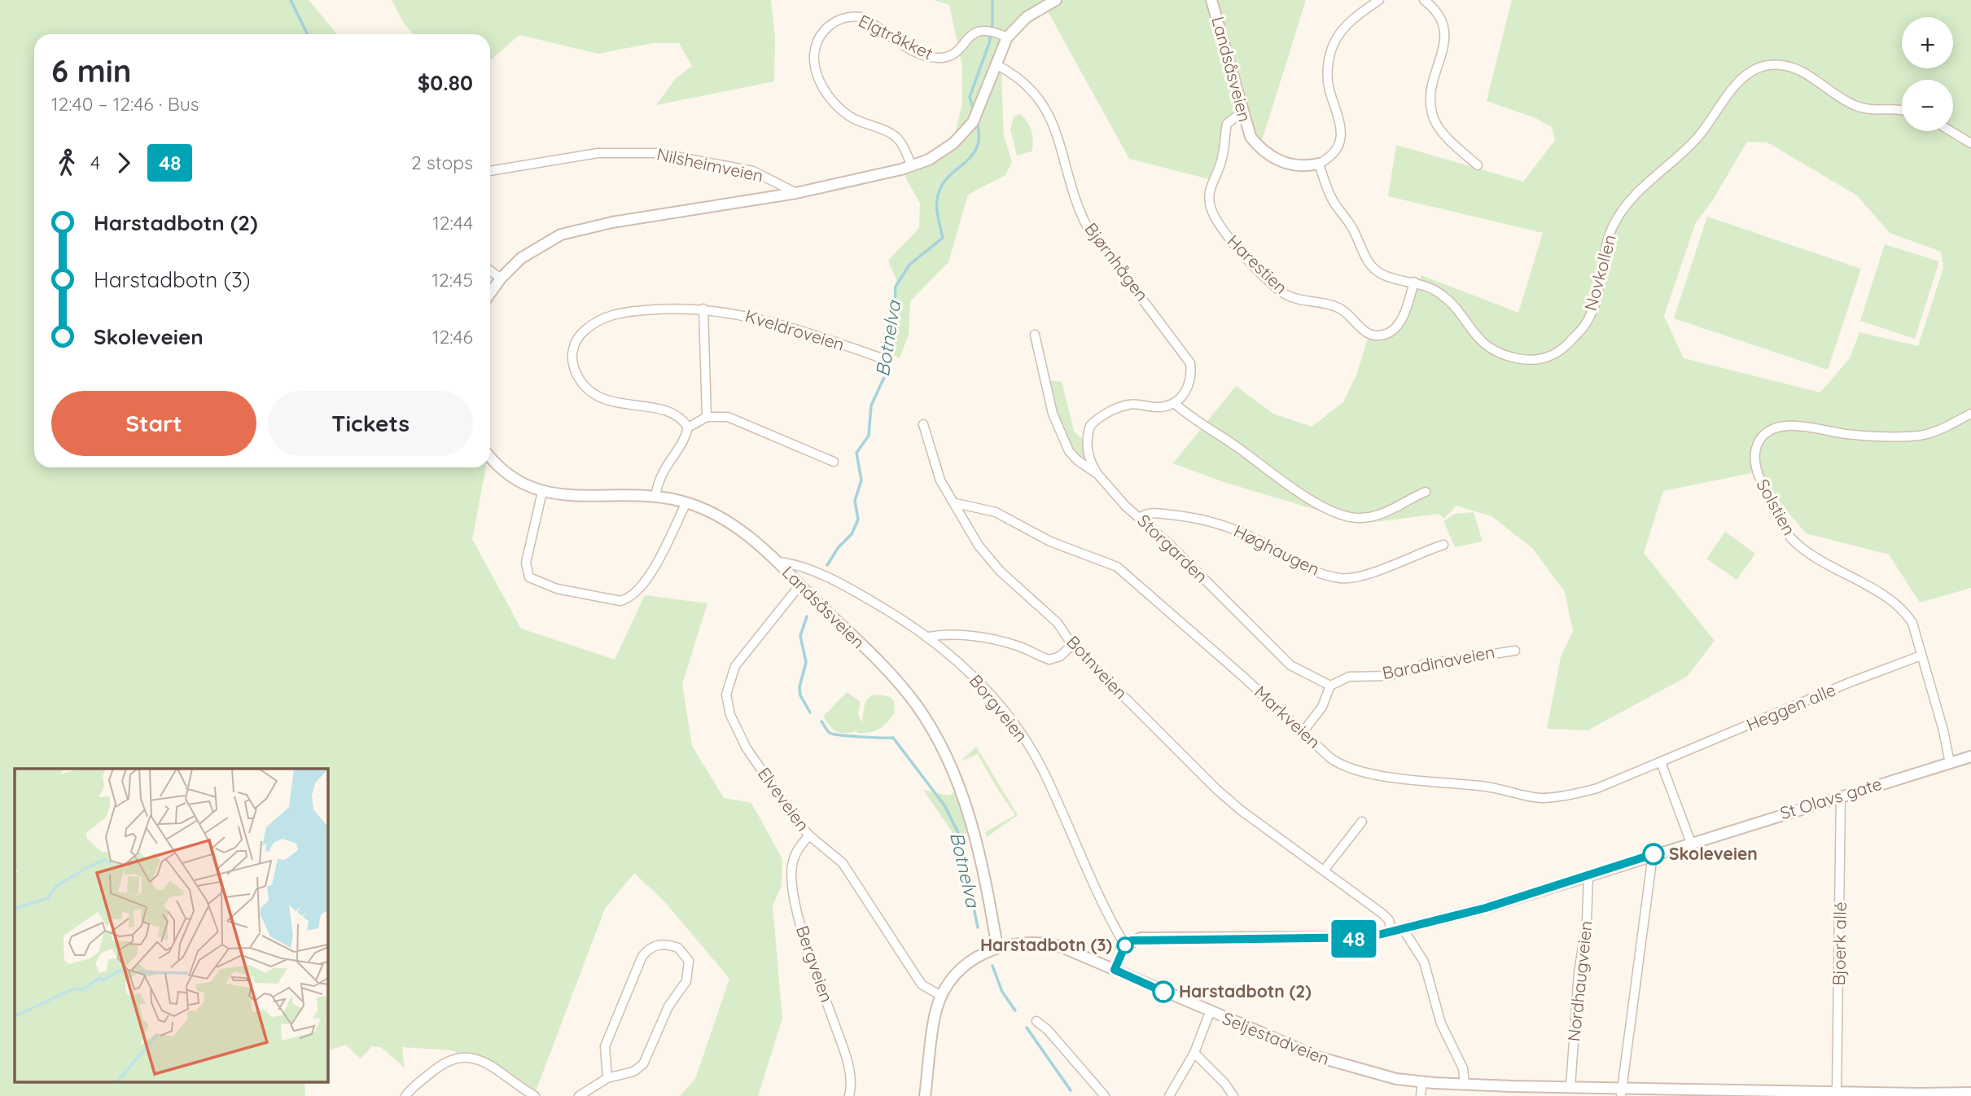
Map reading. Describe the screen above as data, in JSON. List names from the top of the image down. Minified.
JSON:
{"streets":{"street":["Elgtråkket","Landsåsveien","Nilsheimveien","Bjørnhågen","Harestien","Novkollen","Kveldroveien","Solstien","Storgarden","Høghaugen","Baradinaveien","Botnveien","Heggen alle","Borgveien","Markveien","St Olavs gate","Elveveien","Bjoerk allé","Bergveien","Nordhaugveien","Seljestadveien"]},"crossings":[["Landsåsveien","Harestien"],["Landsåsveien","Novkollen"],["Landsåsveien","Borgveien"],["Landsåsveien","Elveveien"],["Landsåsveien","Seljestadveien"],["Harestien","Novkollen"],["Solstien","Heggen alle"],["Solstien","St Olavs gate"],["Storgarden","Høghaugen"],["Storgarden","Baradinaveien"],["Botnveien","Markveien"],["Botnveien","St Olavs gate"],["Heggen alle","Markveien"],["Borgveien","St Olavs gate"],["St Olavs gate","Bjoerk allé"],["St Olavs gate","Nordhaugveien"],["Elveveien","Bergveien"],["Elveveien","Seljestadveien"],["Bjoerk allé","Seljestadveien"],["Nordhaugveien","Seljestadveien"]],"water":["Botnelva"],"places":["Skoleveien","Harstadbotn (3)","Harstadbotn (2)"],"lines":["bus line 48"],"page":{"on_map":"48","map_buttons":["+","−"],"heading":["6 min","12:40 – 12:46 · Bus","$0.80"],"legs":["4","48","2 stops"],"list":[{"name":"Harstadbotn (2)","value":"12:44"},{"name":"Harstadbotn (3)","value":"12:45"},{"name":"Skoleveien","value":"12:46"}],"buttons":["Start","Tickets"]}}
